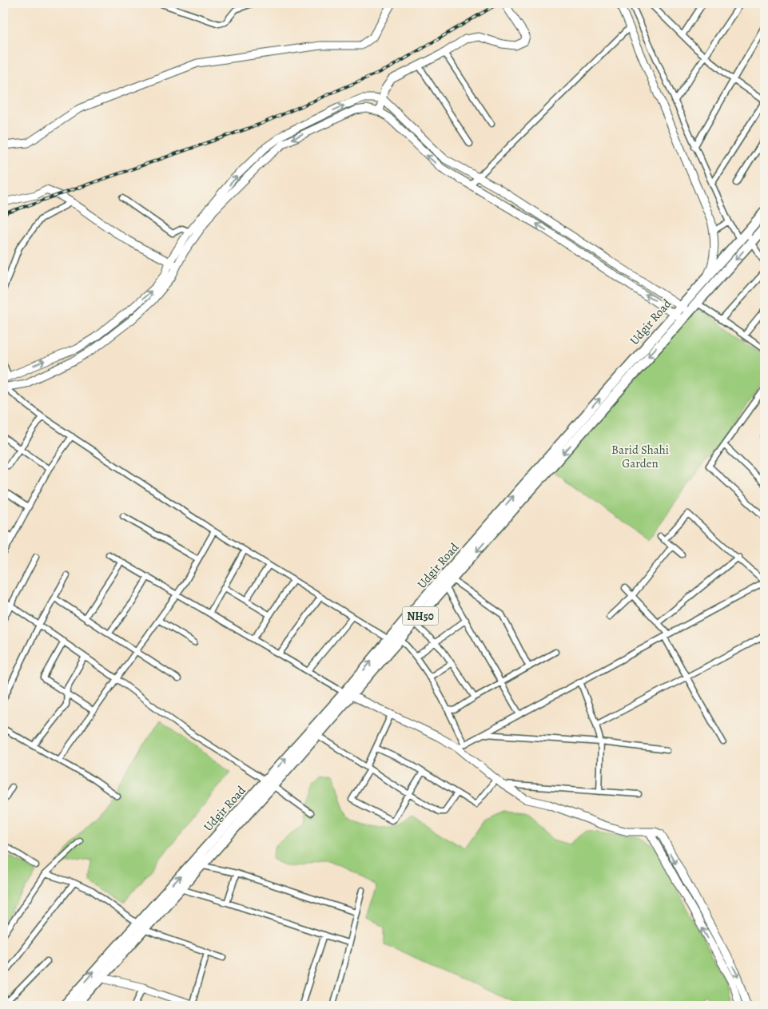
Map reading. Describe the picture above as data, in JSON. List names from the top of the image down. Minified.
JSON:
{"streets":{"highway":["Udgir Road","NH50"]},"parks":["Barid Shahi Garden"]}
